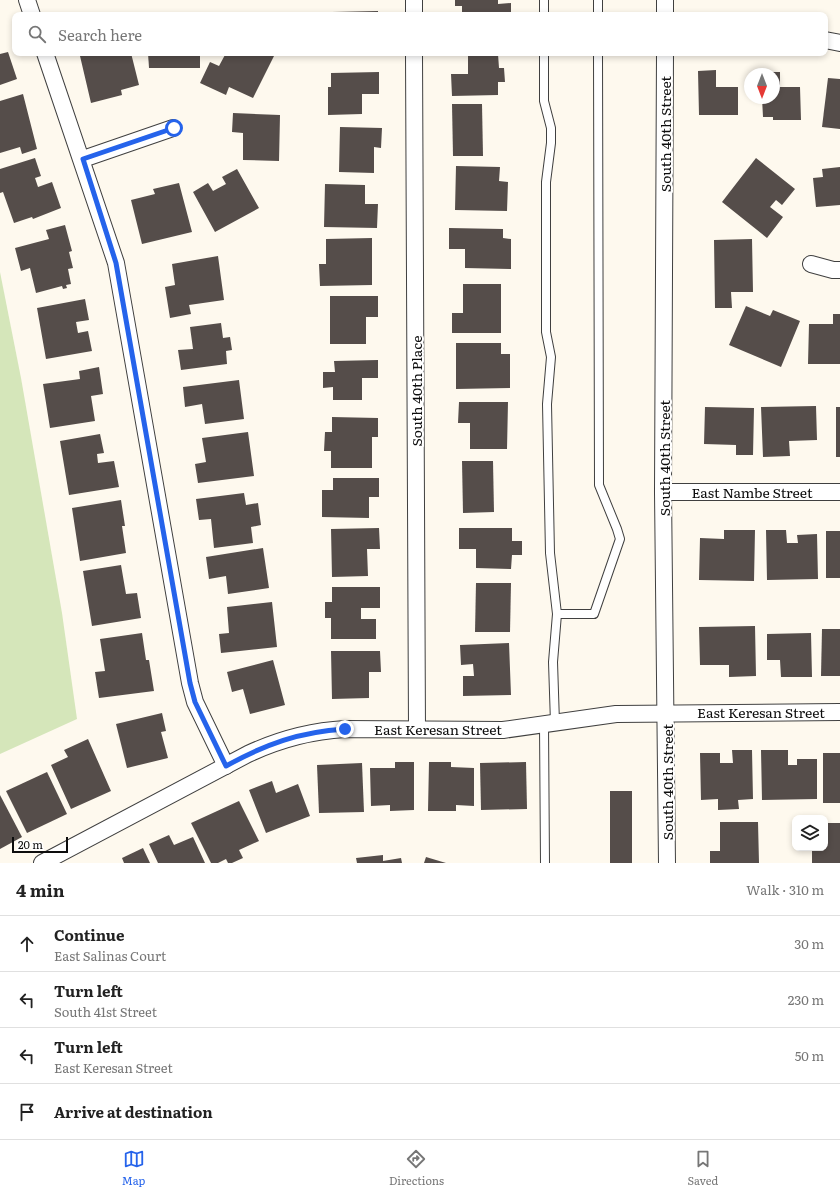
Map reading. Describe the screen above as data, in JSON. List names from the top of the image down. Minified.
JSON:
{"streets":{"street":["South 40th Street","South 40th Place","East Nambe Street","East Keresan Street"]},"crossings":[["South 40th Street","East Nambe Street"],["South 40th Street","East Keresan Street"],["South 40th Place","East Keresan Street"]],"scale_bar":"20 m","north":"bottom","page":{"search":"Search here","scale":"20 m","heading":["4 min","Walk · 310 m"],"list":[["Continue","East Salinas Court","30 m"],["Turn left","South 41st Street","230 m"],["Turn left","East Keresan Street","50 m"],"Arrive at destination"],"nav":["Map","Directions","Saved"]}}
